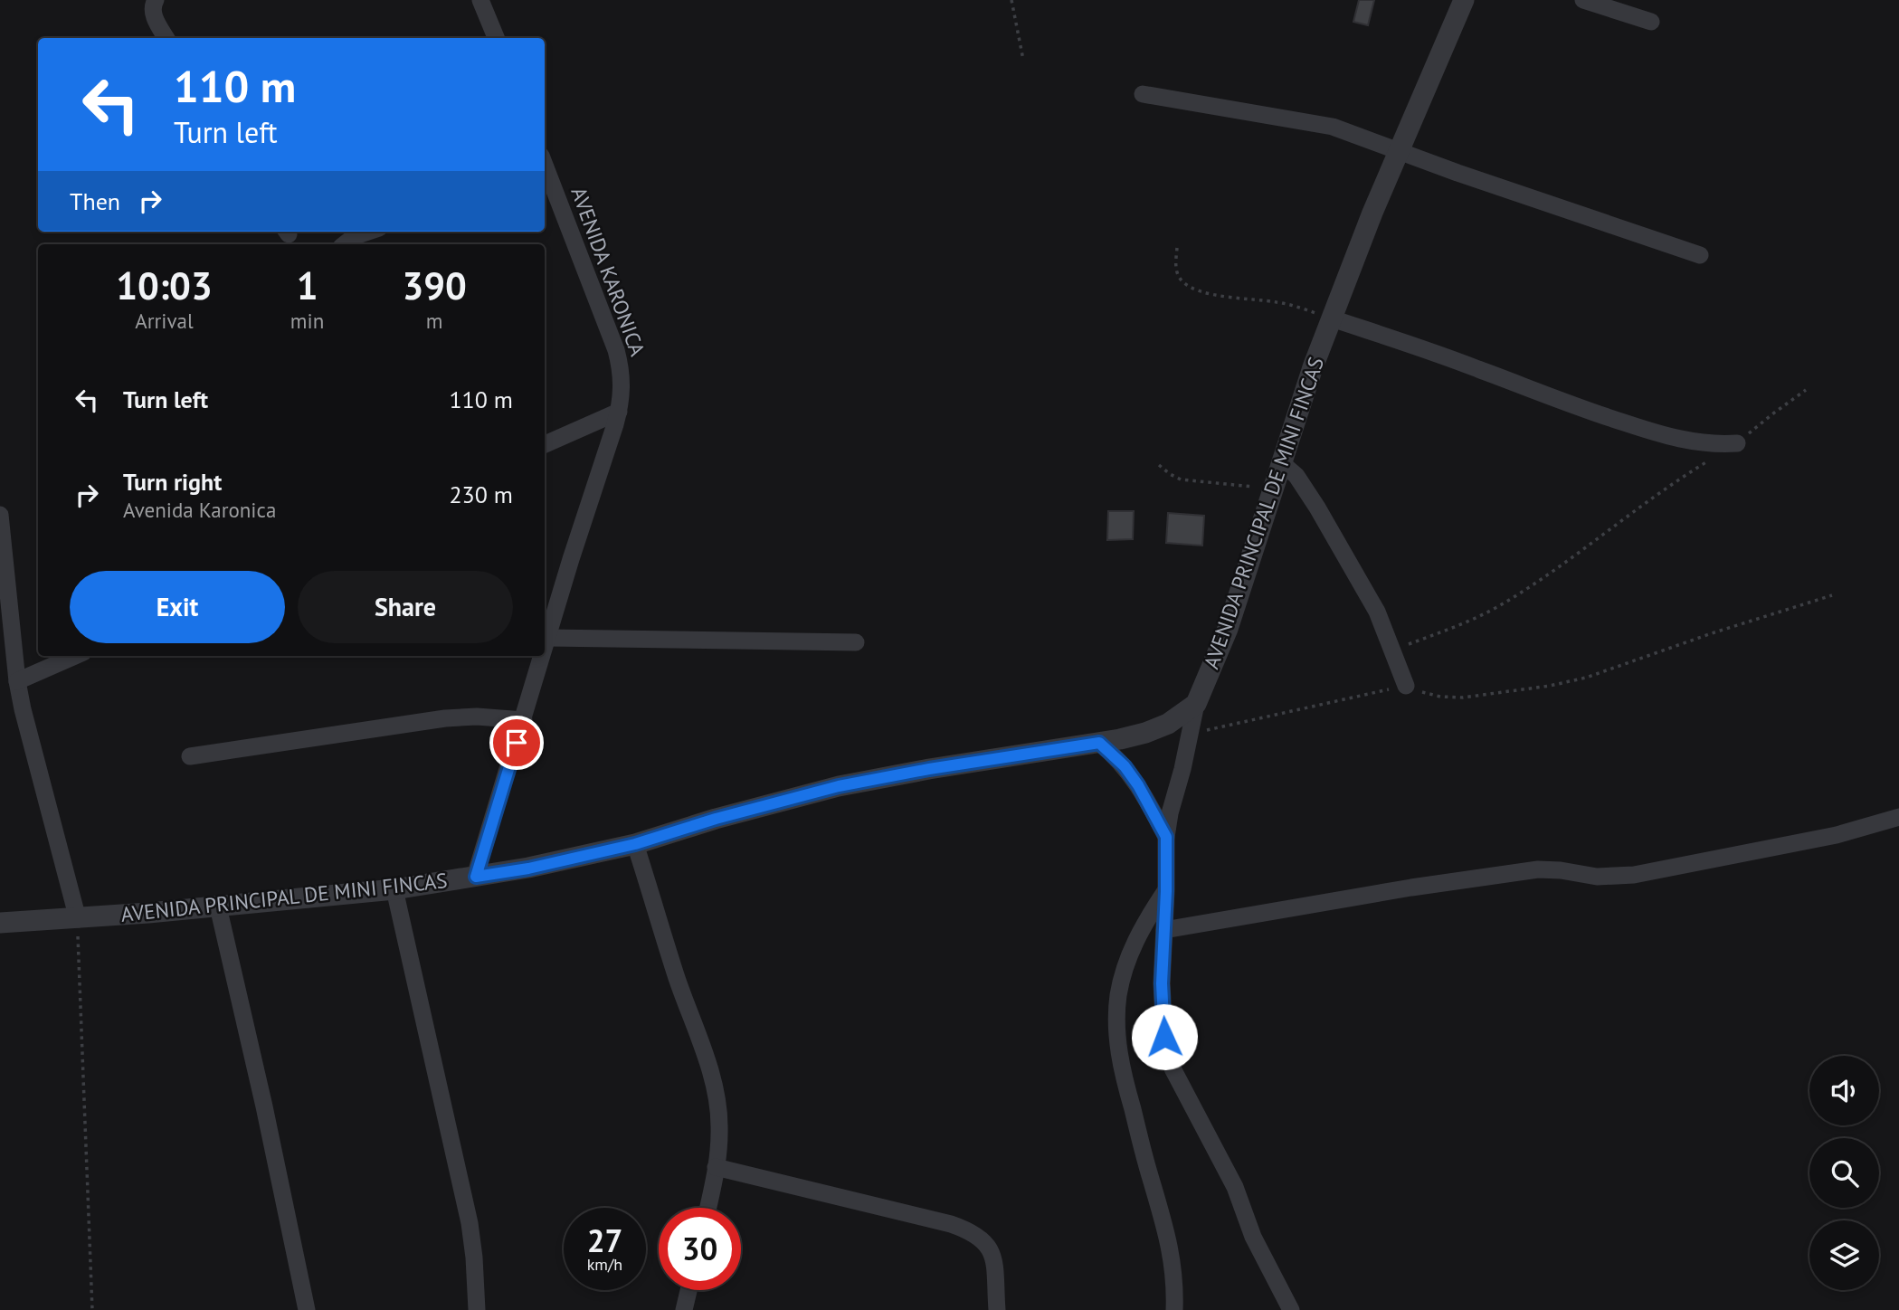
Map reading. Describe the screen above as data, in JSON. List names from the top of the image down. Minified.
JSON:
{"streets":{"street":["AVENIDA KARONICA","AVENIDA PRINCIPAL DE MINI FINCAS"]},"crossings":[["AVENIDA KARONICA","AVENIDA PRINCIPAL DE MINI FINCAS"]],"page":{"turn":["110 m","Turn left"],"then":"Then","eta":["10:03","Arrival","1","min","390","m"],"list":[{"name":"Turn left","value":"110 m"},{"name":"Turn right","note":"Avenida Karonica","value":"230 m"}],"buttons":["Exit","Share"],"speed":"27 km/h","limit":"30"}}
